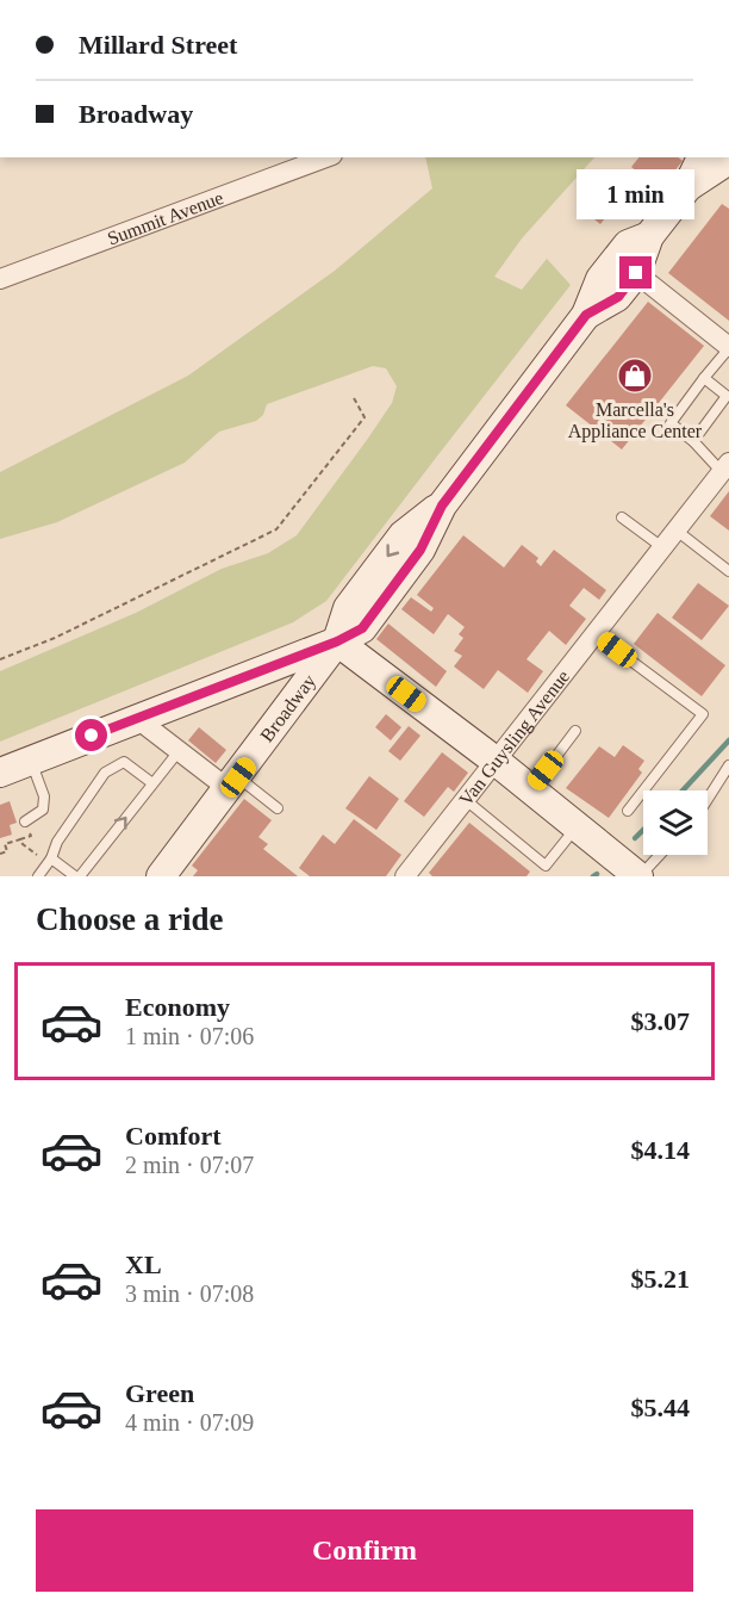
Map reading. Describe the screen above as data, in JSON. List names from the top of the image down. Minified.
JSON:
{"streets":{"main road":["Broadway"],"street":["Summit Avenue","Van Guysling Avenue"]},"places":{"shop":["Marcella's Appliance Center"]},"page":{"banner":["Millard Street","Broadway"],"bubble":"1 min","heading":"Choose a ride","list":[{"name":"Economy","note":"1 min · 07:06","value":"$3.07"},{"name":"Comfort","note":"2 min · 07:07","value":"$4.14"},{"name":"XL","note":"3 min · 07:08","value":"$5.21"},{"name":"Green","note":"4 min · 07:09","value":"$5.44"}],"buttons":"Confirm"}}
